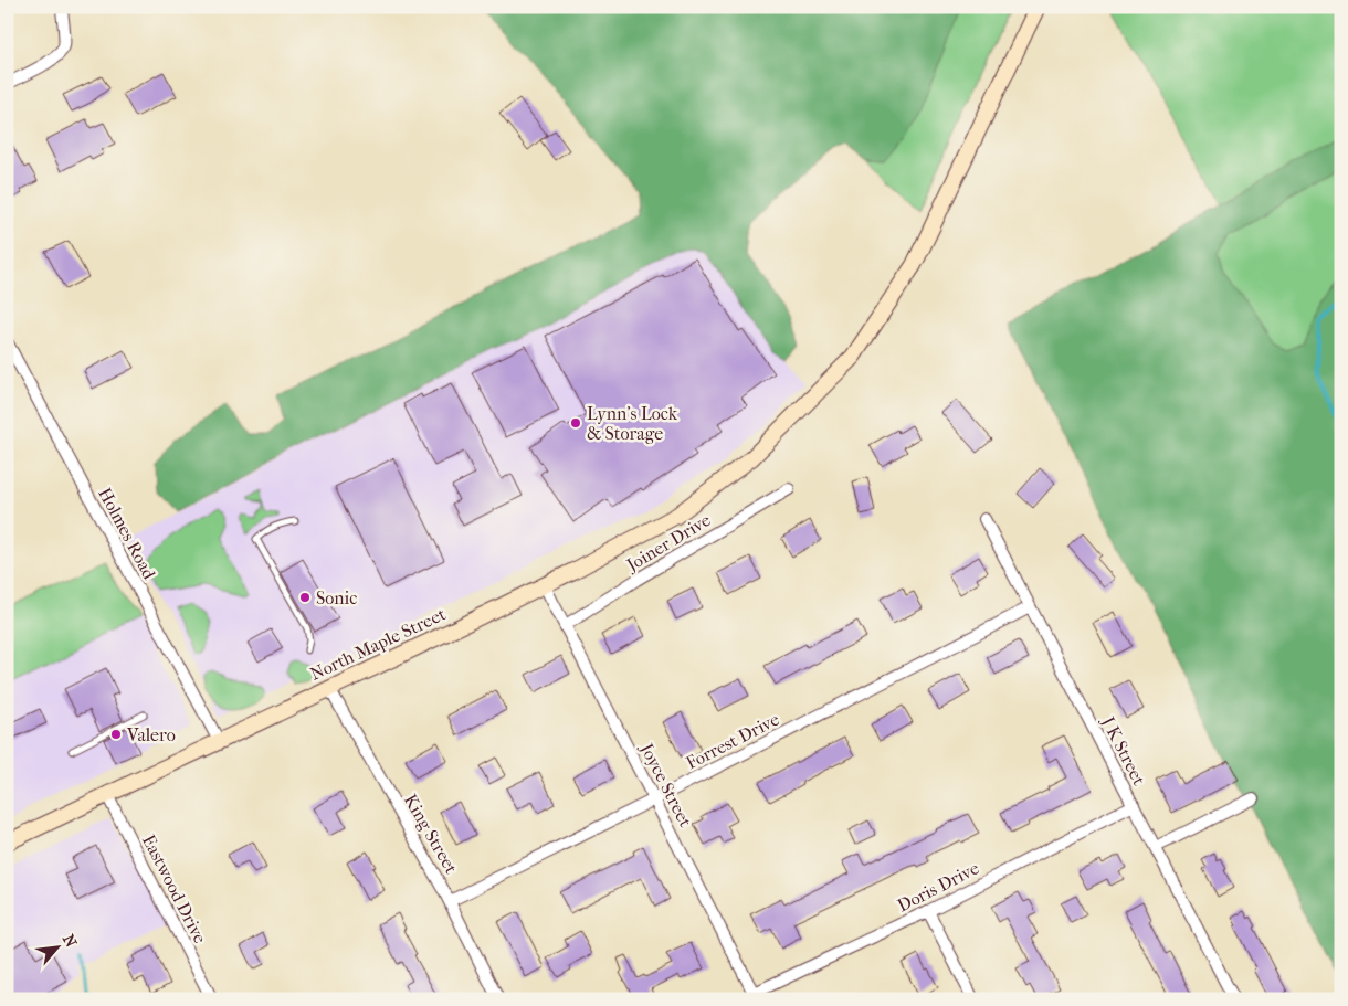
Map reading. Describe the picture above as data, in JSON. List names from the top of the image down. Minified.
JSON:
{"streets":{"main road":["North Maple Street"],"street":["Holmes Road","Joiner Drive","Forrest Drive","J K Street","Joyce Street","King Street","Doris Drive","Eastwood Drive"]},"crossings":[["Holmes Road","North Maple Street"],["Joiner Drive","Joyce Street"],["North Maple Street","Joyce Street"],["North Maple Street","King Street"],["North Maple Street","Eastwood Drive"],["Forrest Drive","J K Street"],["Forrest Drive","Joyce Street"],["Forrest Drive","King Street"],["J K Street","Doris Drive"],["Joyce Street","Doris Drive"]],"places":["Lynn’s Lock & Storage","Sonic","Valero"],"north":"top right"}
